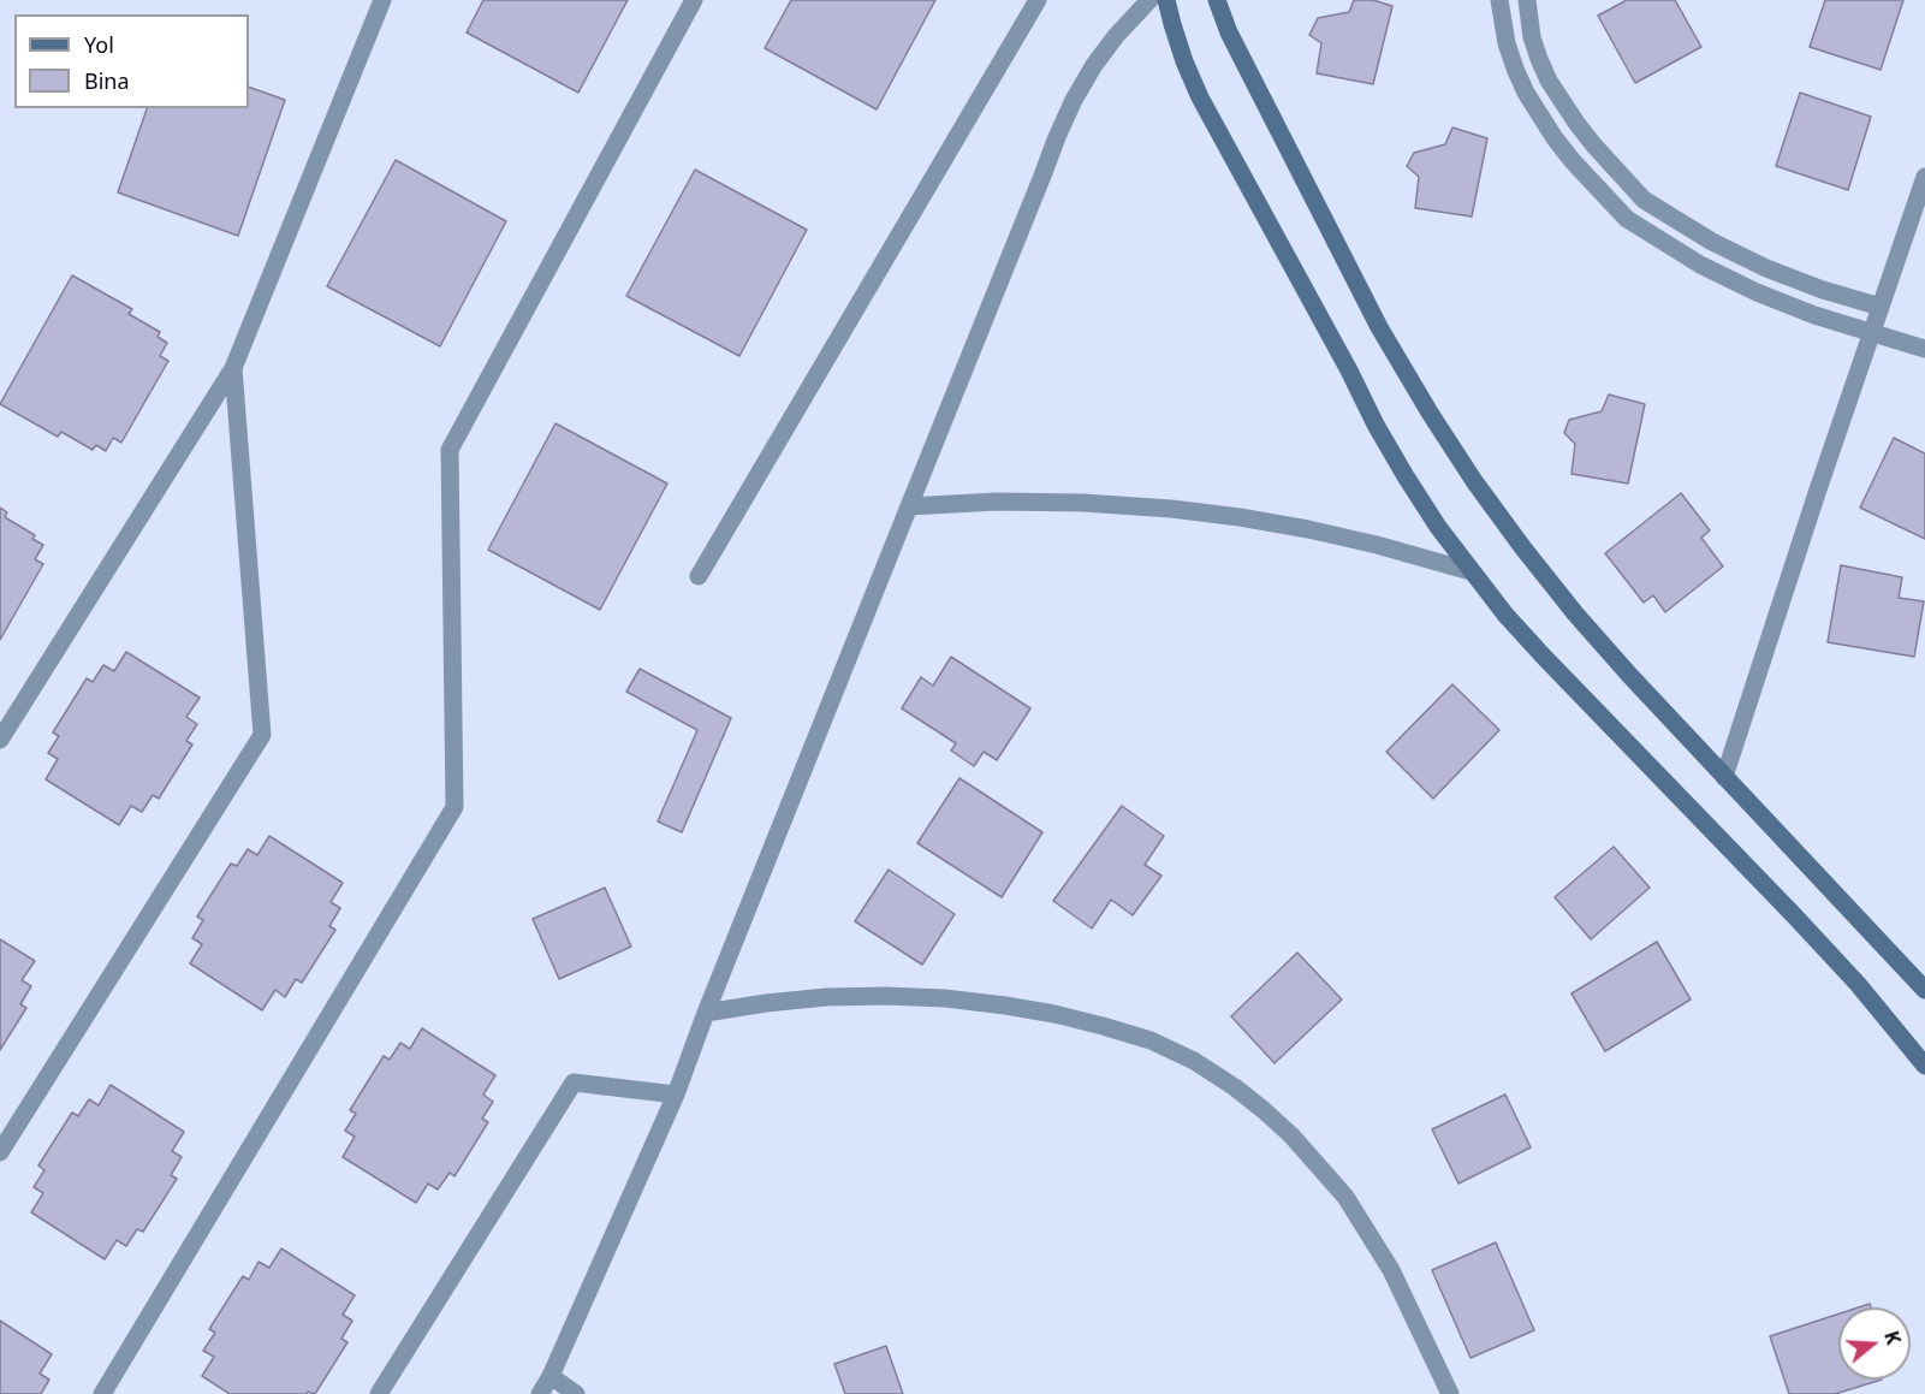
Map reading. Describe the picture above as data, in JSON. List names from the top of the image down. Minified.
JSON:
{"legend":["Yol","Bina"],"north":"right"}
